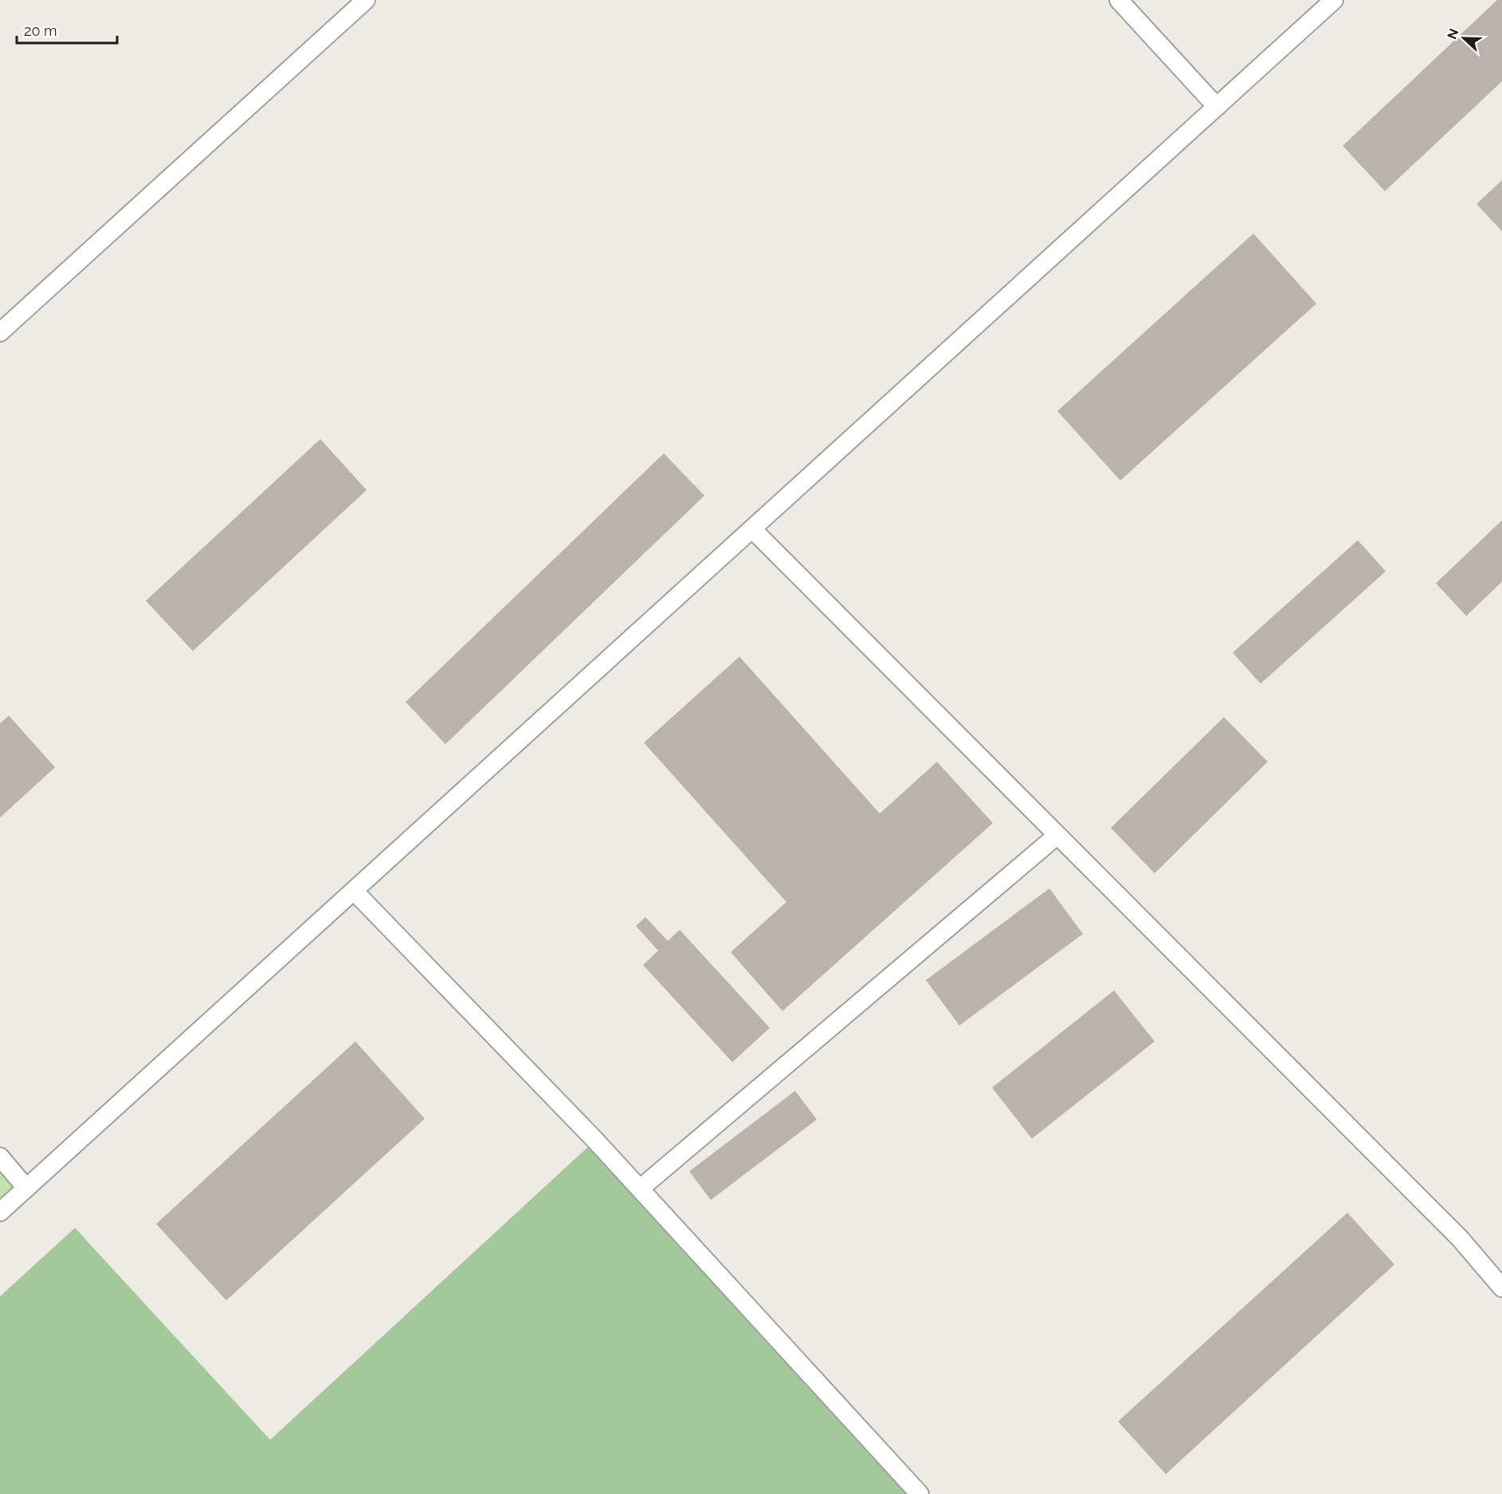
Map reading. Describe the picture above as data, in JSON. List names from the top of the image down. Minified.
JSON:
{"scale_bar":"20 m","north":"left"}
